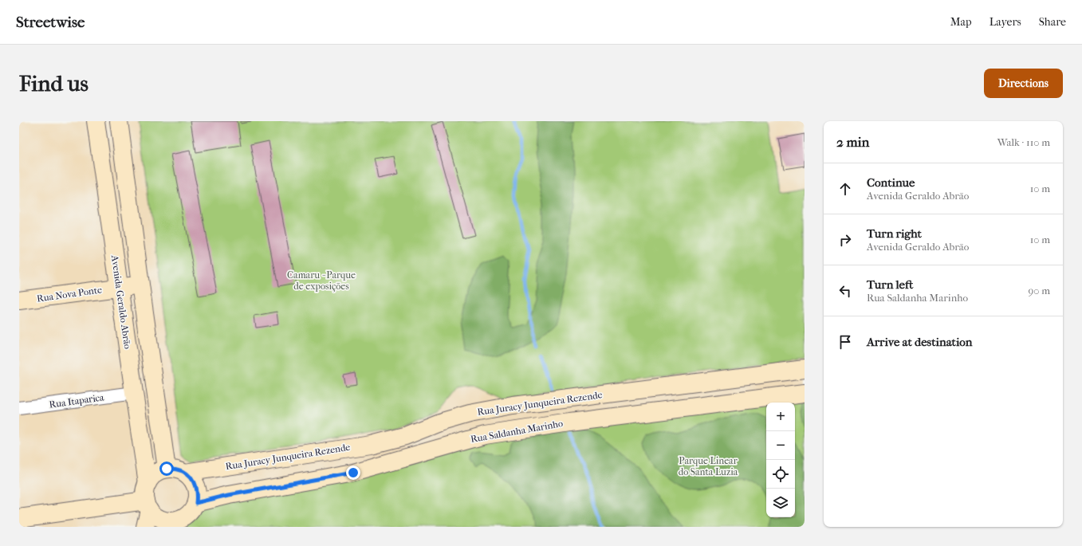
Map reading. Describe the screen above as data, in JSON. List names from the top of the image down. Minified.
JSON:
{"streets":{"main road":["Rua Nova Ponte","Avenida Geraldo Abrão","Rua Juracy Junqueira Rezende","Rua Saldanha Marinho"],"street":["Rua Itaparica"]},"crossings":[["Rua Nova Ponte","Avenida Geraldo Abrão"],["Avenida Geraldo Abrão","Rua Itaparica"],["Avenida Geraldo Abrão","Rua Juracy Junqueira Rezende"],["Avenida Geraldo Abrão","Rua Saldanha Marinho"],["Rua Juracy Junqueira Rezende","Rua Saldanha Marinho"]],"parks":["Camaru - Parque de exposições","Parque Linear do Santa Luzia"],"page":{"header":"Streetwise","nav":["Map","Layers","Share"],"buttons":"Directions","title":"Find us","heading":["2 min","Walk · 110 m"],"list":[["Continue","Avenida Geraldo Abrão","10 m"],["Turn right","Avenida Geraldo Abrão","10 m"],["Turn left","Rua Saldanha Marinho","90 m"],"Arrive at destination"],"map_buttons":["+","−"]}}
